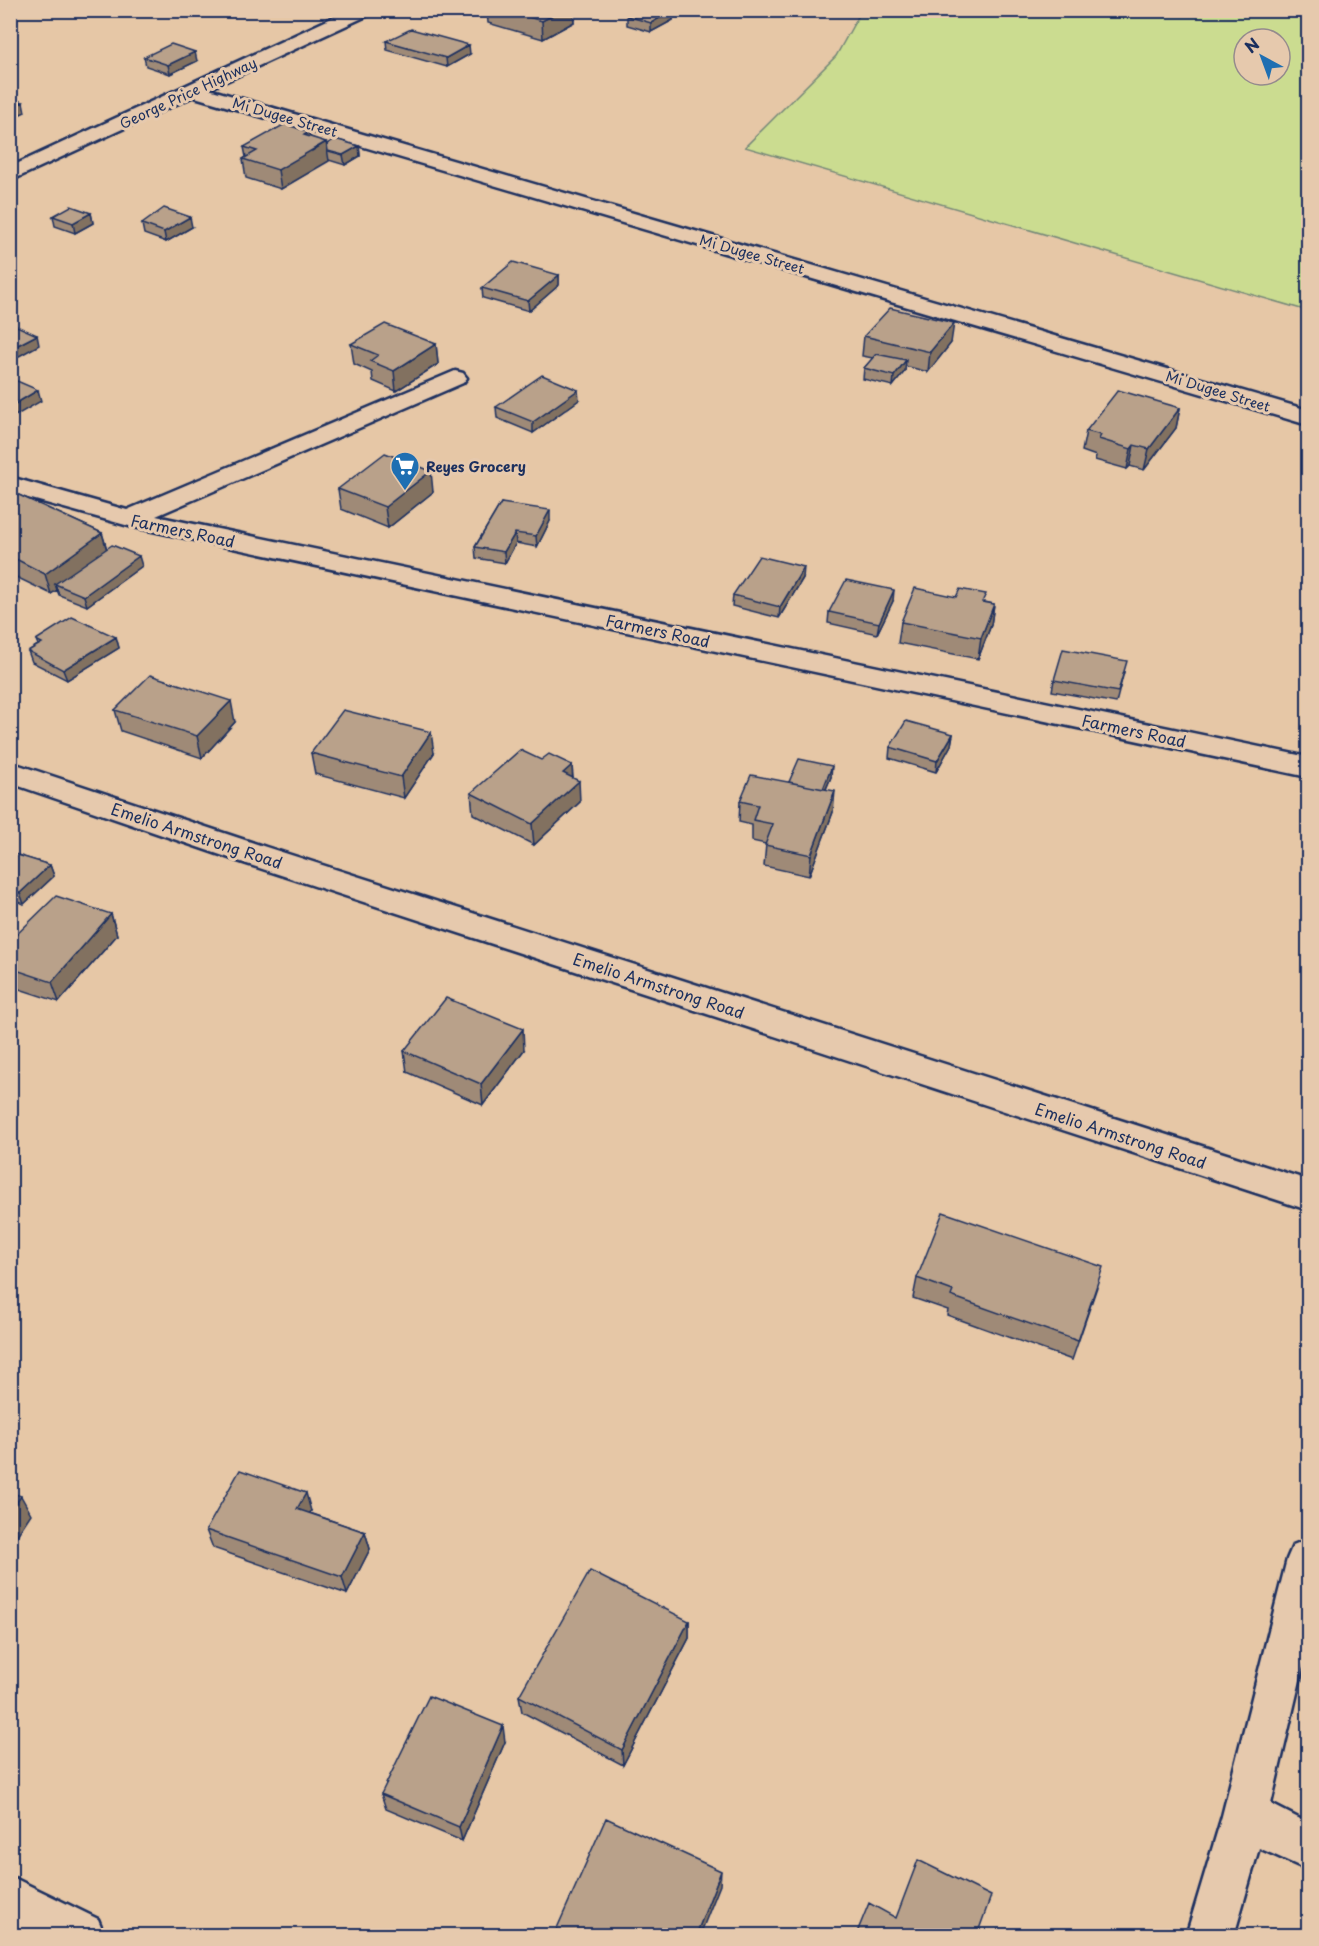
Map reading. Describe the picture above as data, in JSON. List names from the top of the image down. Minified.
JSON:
{"streets":{"main road":["George Price Highway","Mi Dugee Street","Farmers Road","Emelio Armstrong Road"]},"crossings":[["George Price Highway","Mi Dugee Street"]],"places":{"supermarket":["Reyes Grocery"]},"north":"top left"}
